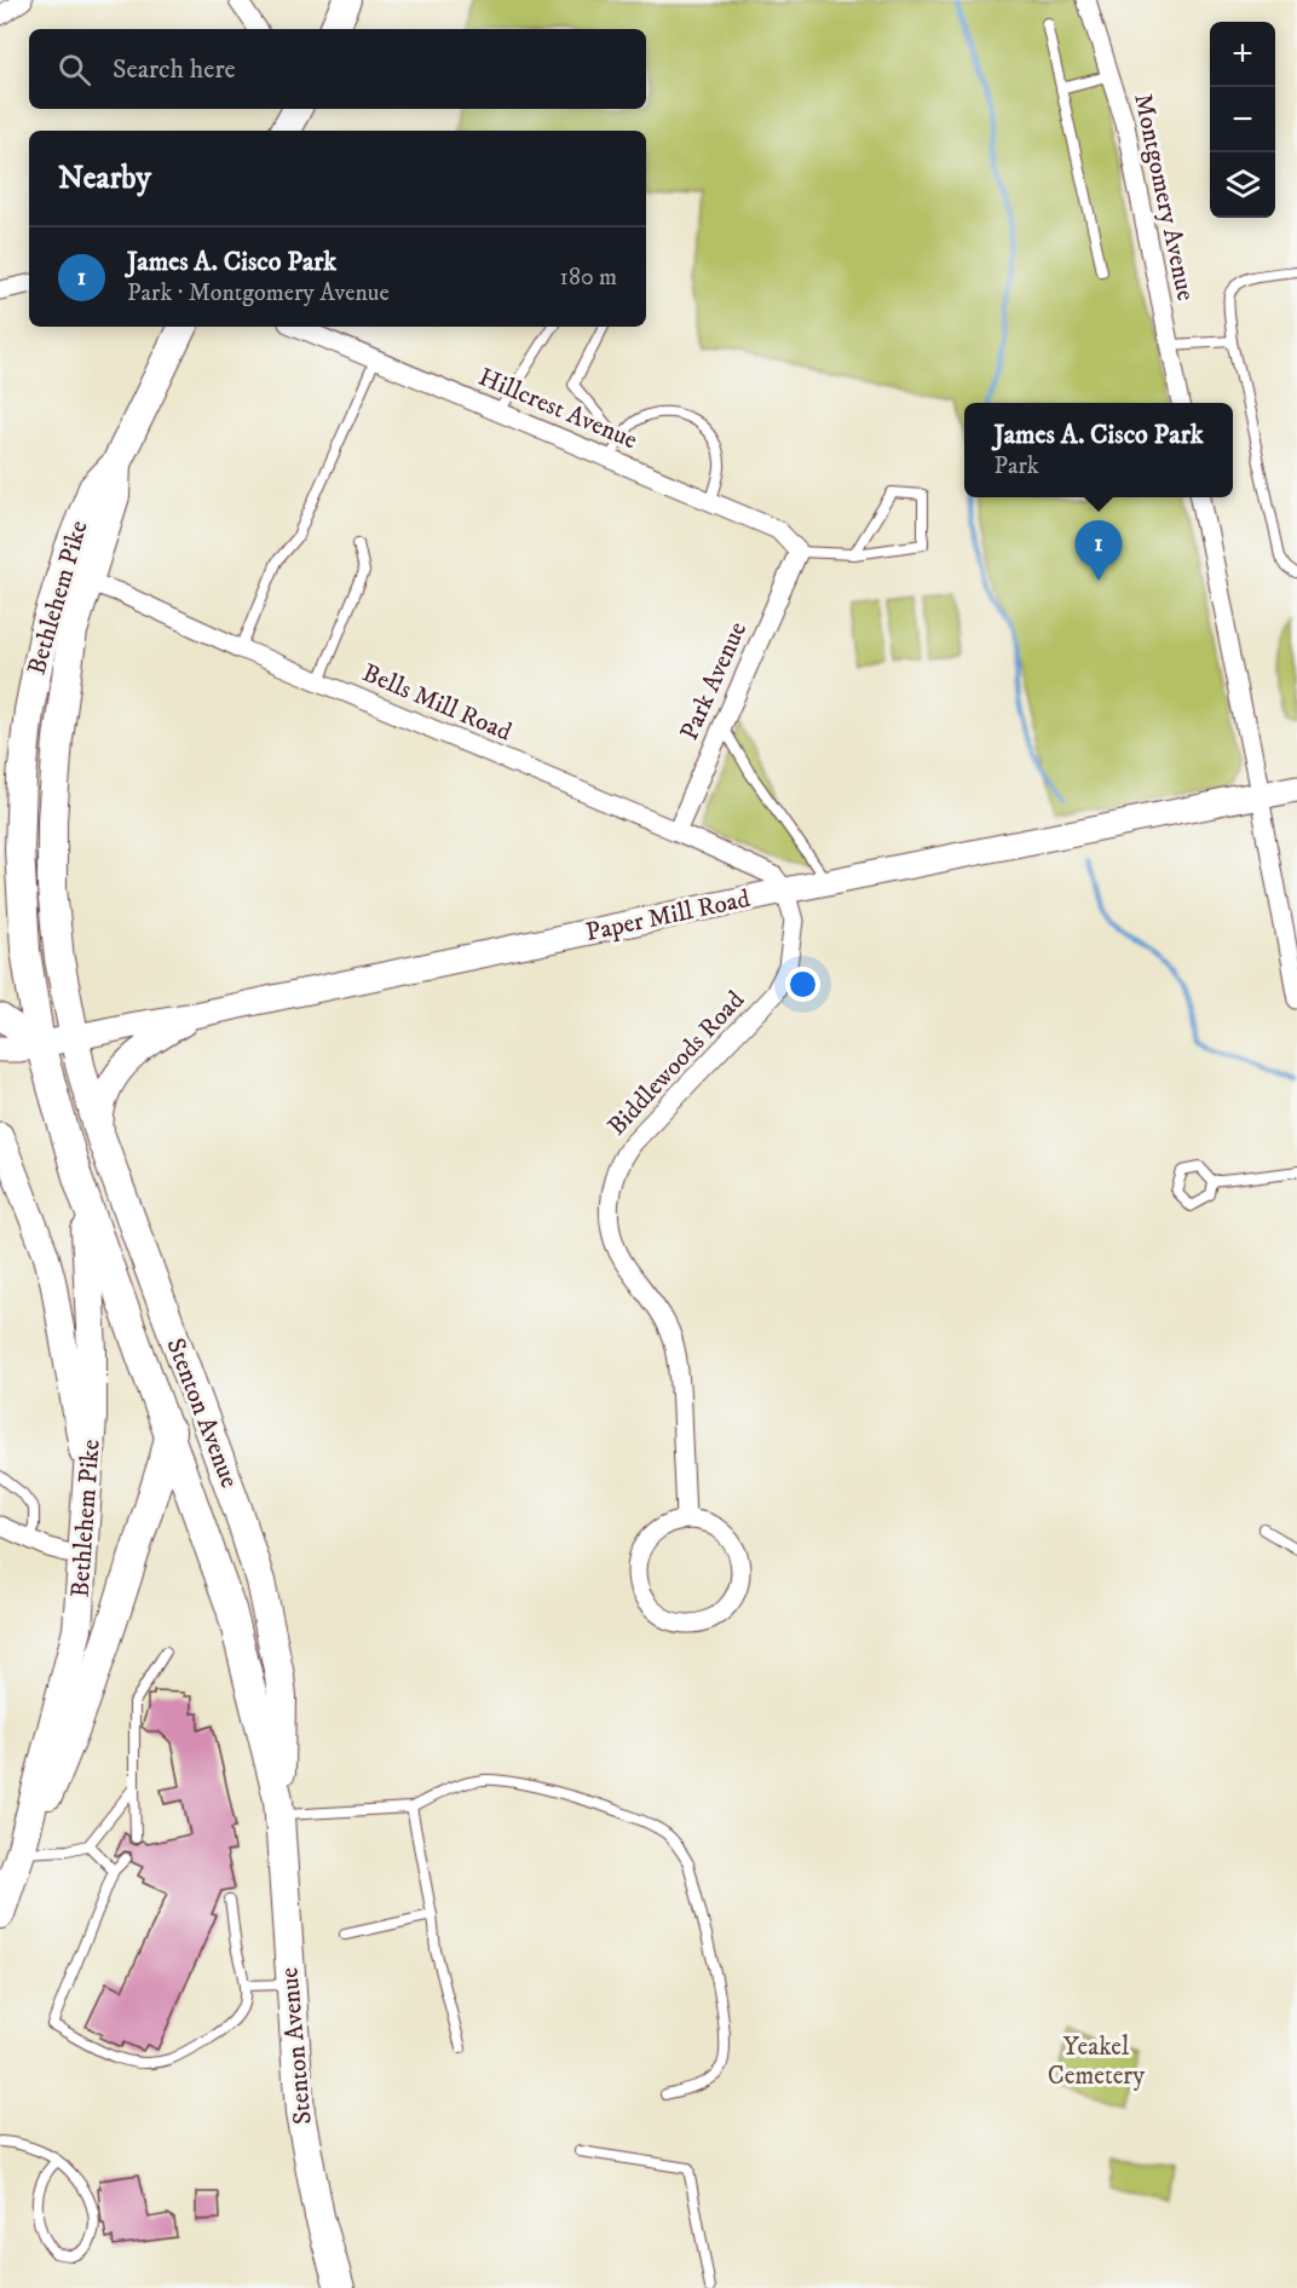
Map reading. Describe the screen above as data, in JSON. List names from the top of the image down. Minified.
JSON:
{"streets":{"main road":["Bethlehem Pike","Paper Mill Road","Stenton Avenue"],"street":["Montgomery Avenue","Hillcrest Avenue","Park Avenue","Bells Mill Road","Biddlewoods Road"]},"crossings":[["Hillcrest Avenue","Park Avenue"],["Bethlehem Pike","Bells Mill Road"],["Bethlehem Pike","Paper Mill Road"],["Bethlehem Pike","Stenton Avenue"],["Park Avenue","Bells Mill Road"],["Bells Mill Road","Paper Mill Road"],["Bells Mill Road","Biddlewoods Road"],["Paper Mill Road","Biddlewoods Road"],["Paper Mill Road","Stenton Avenue"]],"parks":["Yeakel Cemetery"],"page":{"map_buttons":["+","−"],"search":"Search here","heading":"Nearby","list":[{"mark":"1","name":"James A. Cisco Park","note":"Park · Montgomery Avenue","value":"180 m"}],"popup":["James A. Cisco Park","Park"],"pins":"1"}}
